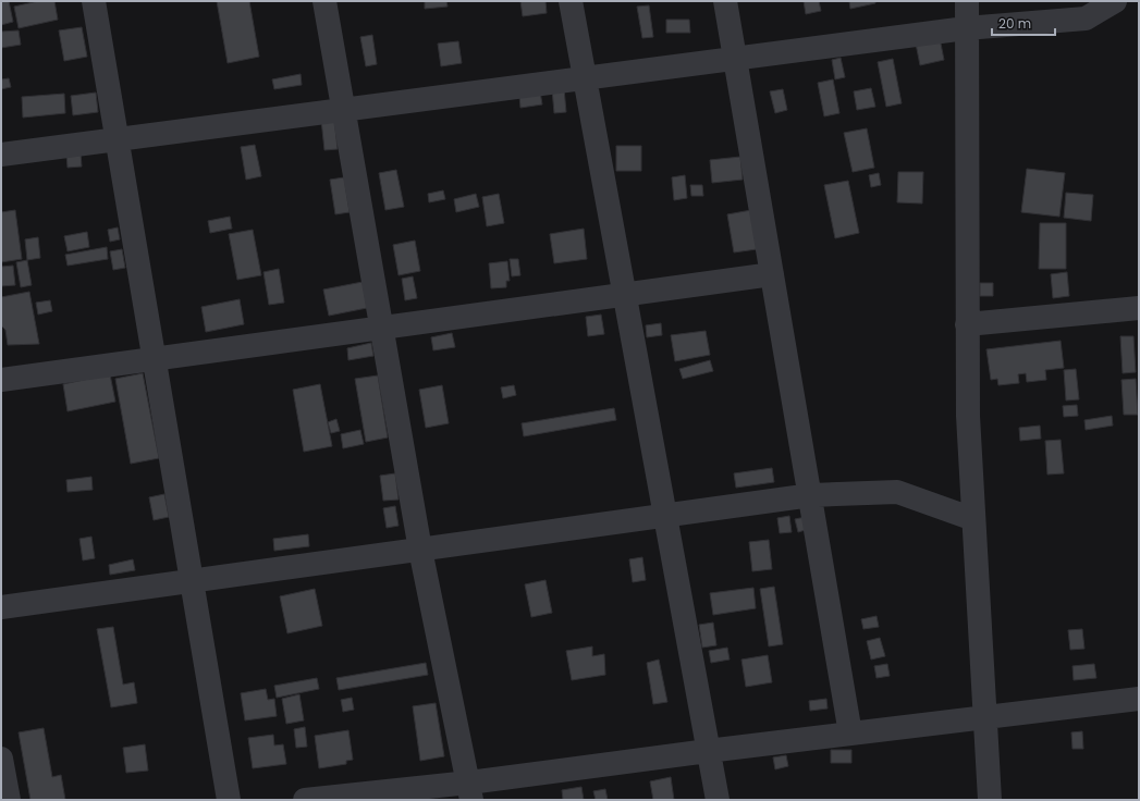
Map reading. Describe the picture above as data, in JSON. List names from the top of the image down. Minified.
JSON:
{"scale_bar":"20 m"}
